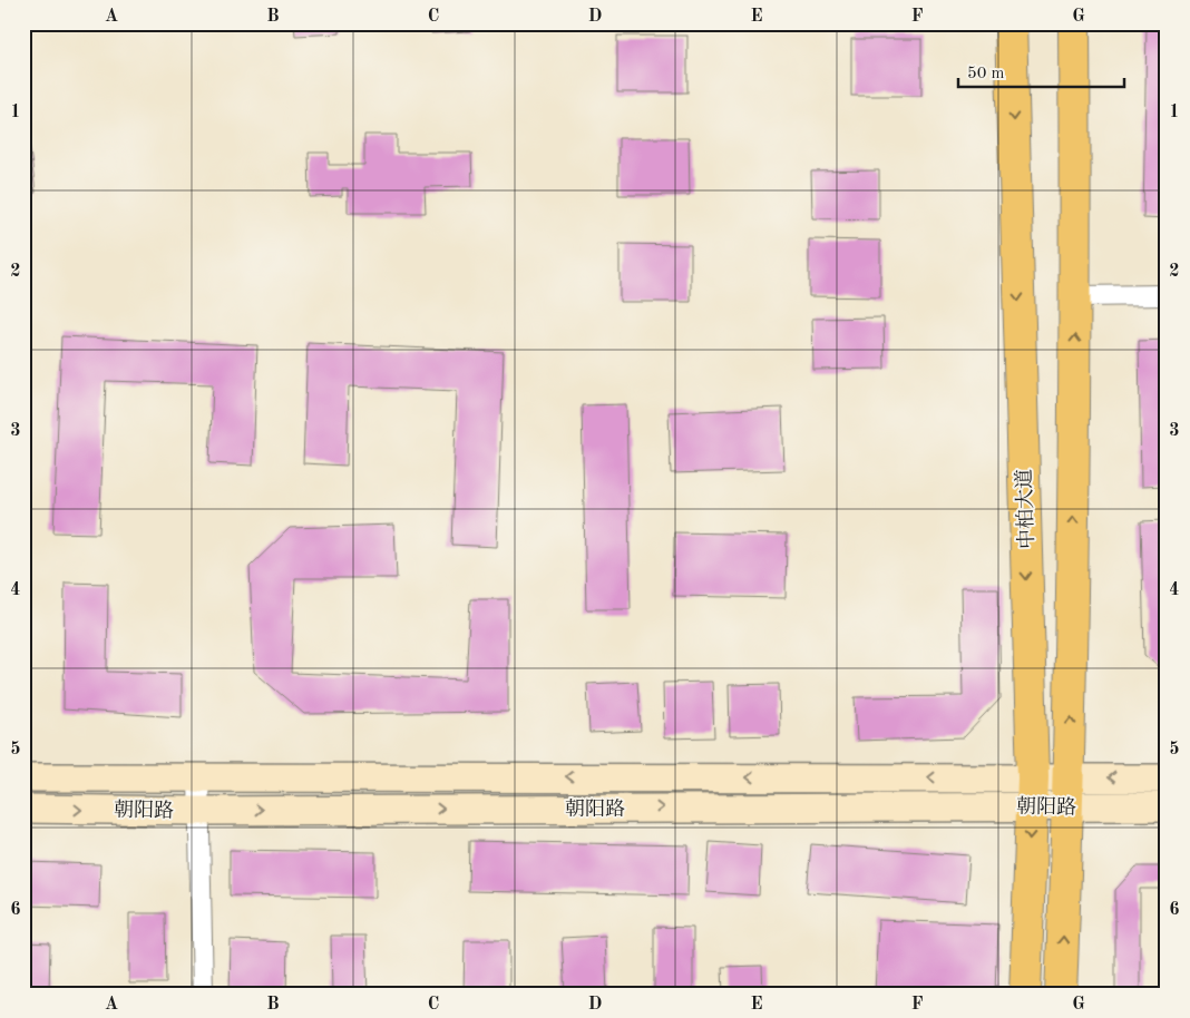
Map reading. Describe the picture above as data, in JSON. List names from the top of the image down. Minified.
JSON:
{"streets":{"main road":["中柏大道","朝阳路"]},"crossings":[["中柏大道","朝阳路"]],"scale_bar":"50 m","grid":{"columns":["A","B","C","D","E","F","G"],"rows":["1","2","3","4","5","6"]}}
